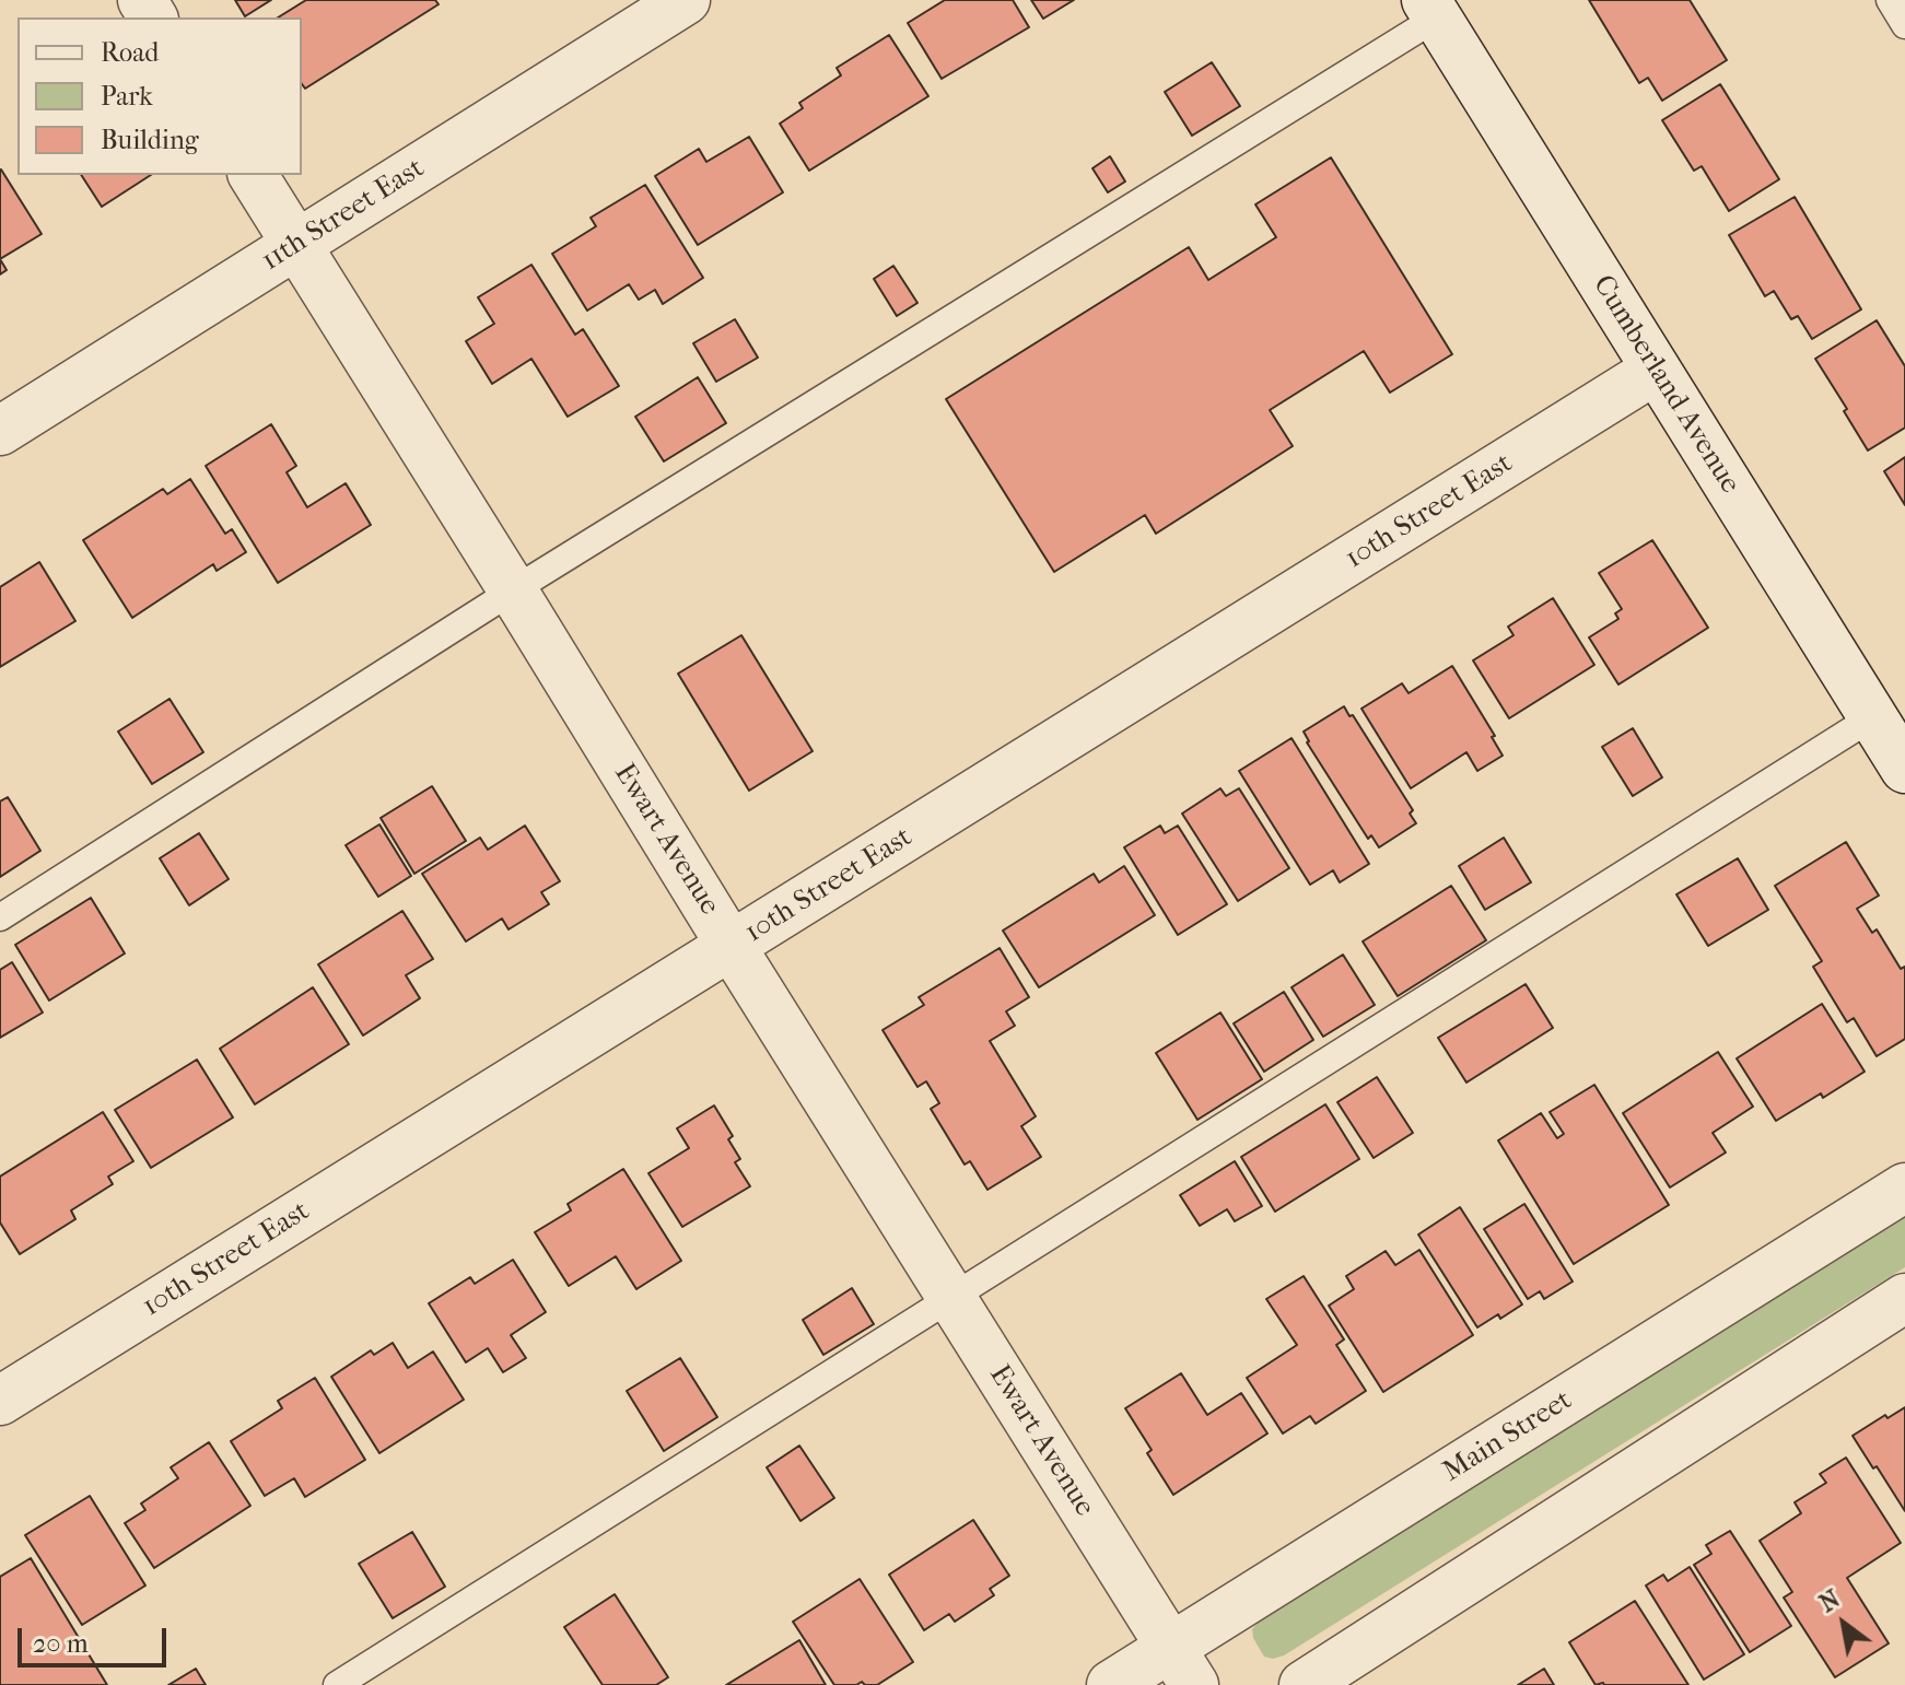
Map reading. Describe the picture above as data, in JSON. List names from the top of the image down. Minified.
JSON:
{"streets":{"street":["11th Street East","Cumberland Avenue","10th Street East","Ewart Avenue","Main Street"]},"crossings":[["11th Street East","Ewart Avenue"],["Cumberland Avenue","10th Street East"],["10th Street East","Ewart Avenue"],["Ewart Avenue","Main Street"]],"legend":["Road","Park","Building"],"scale_bar":"20 m","north":"top left"}
